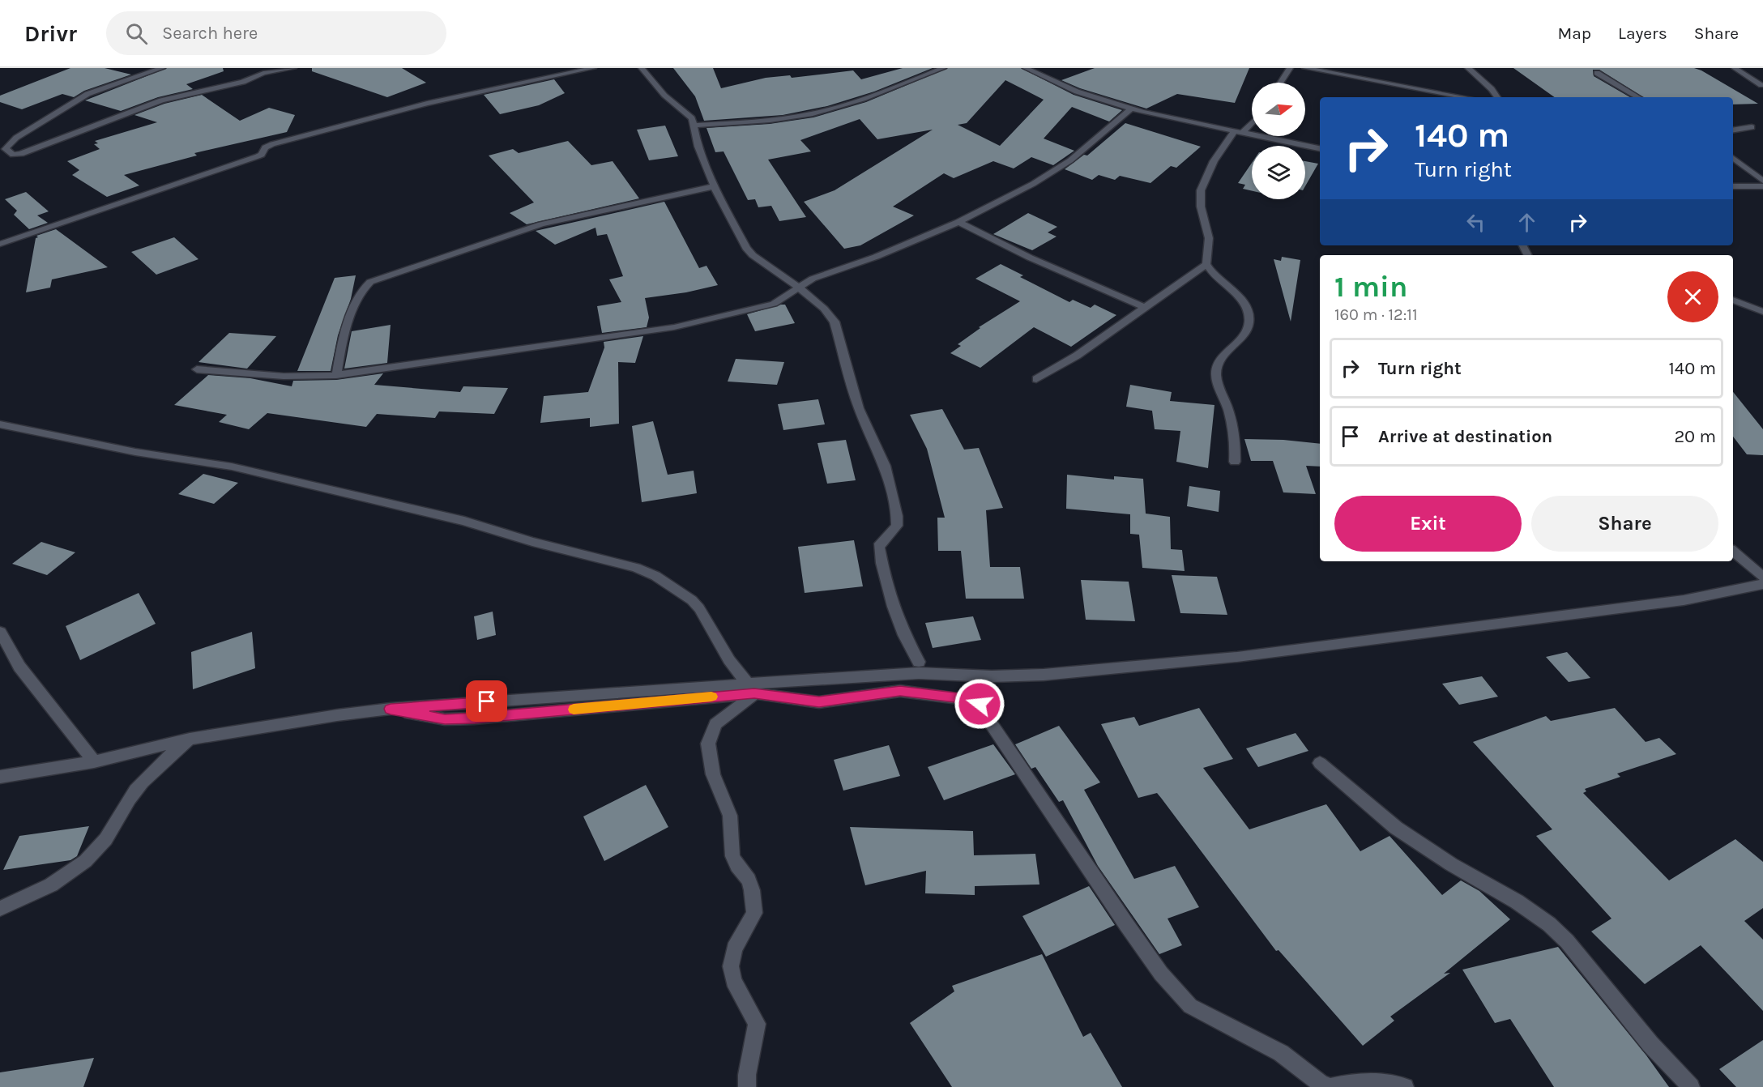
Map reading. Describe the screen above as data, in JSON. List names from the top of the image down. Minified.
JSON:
{"north":"right","page":{"header":"Drivr","search":"Search here","nav":["Map","Layers","Share"],"turn":["140 m","Turn right"],"heading":["1 min","160 m · 12:11"],"list":[{"name":"Turn right","value":"140 m"},{"name":"Arrive at destination","value":"20 m"}],"buttons":["Exit","Share"]}}
